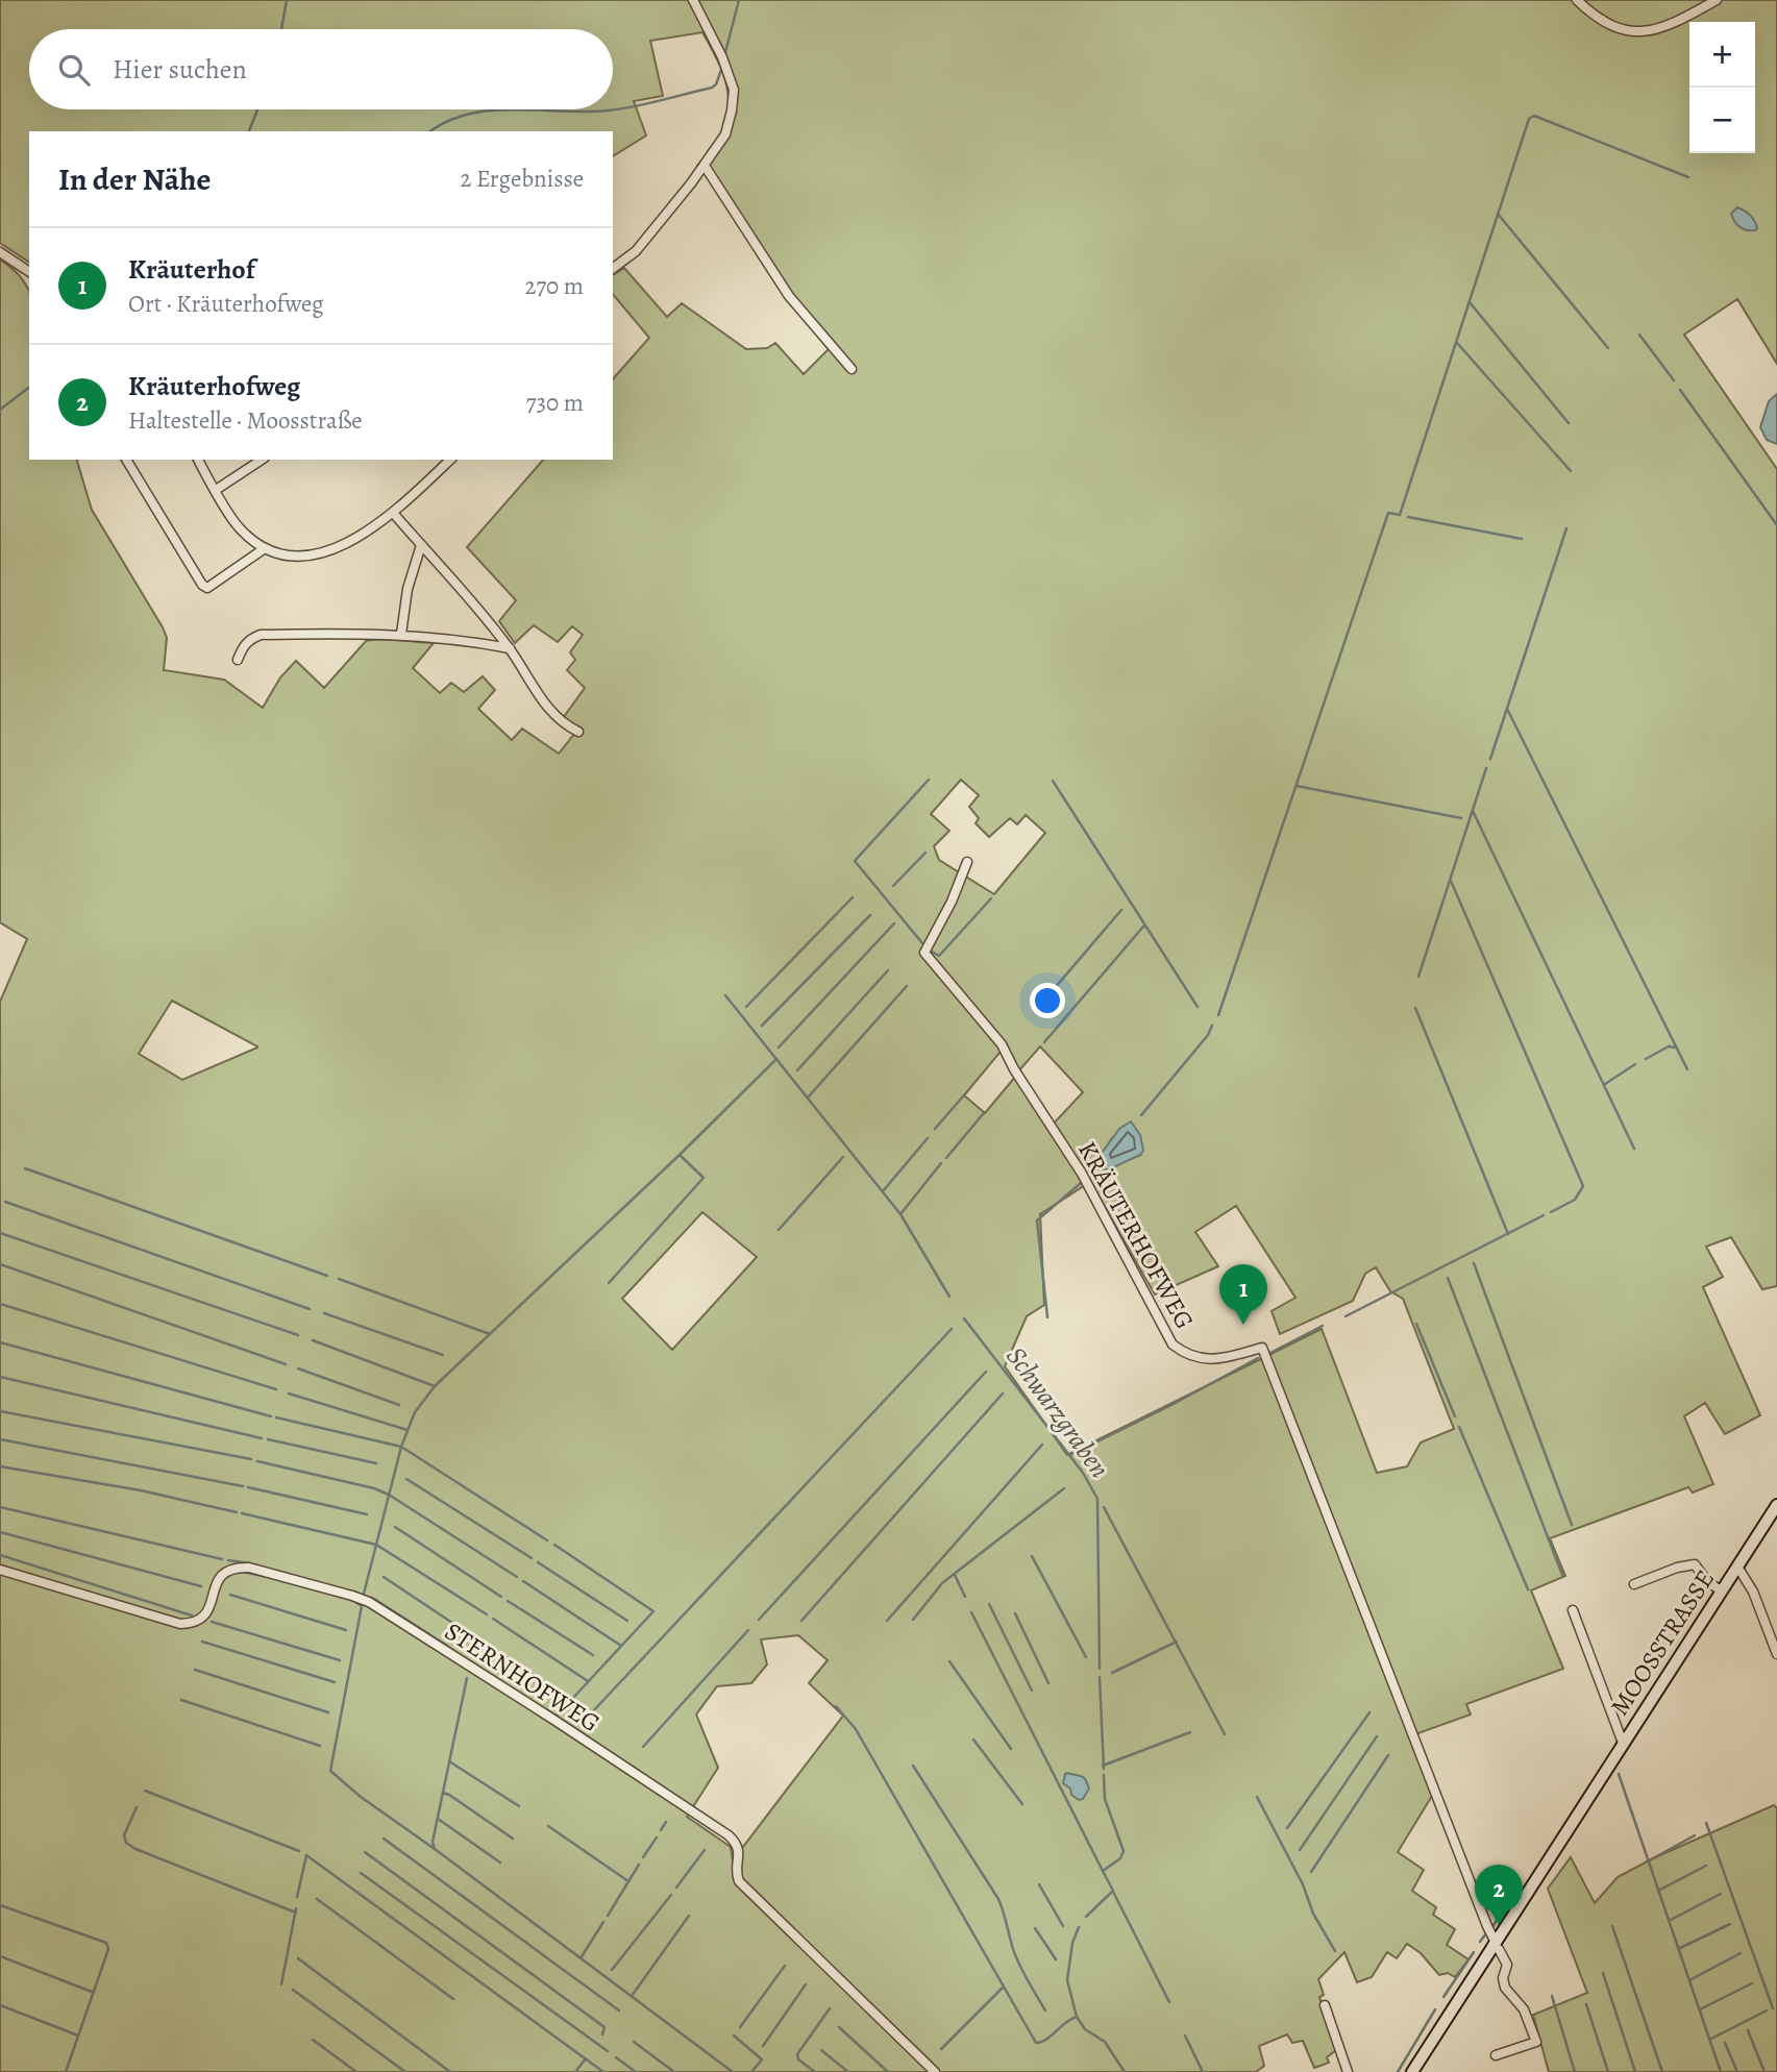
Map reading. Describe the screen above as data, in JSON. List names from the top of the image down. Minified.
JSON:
{"streets":{"street":["KRÄUTERHOFWEG","MOOSSTRASSE","STERNHOFWEG"]},"crossings":[["KRÄUTERHOFWEG","MOOSSTRASSE"]],"water":["Schwarzgraben"],"page":{"map_buttons":["+","−"],"search":"Hier suchen","heading":["In der Nähe","2 Ergebnisse"],"list":[{"mark":"1","name":"Kräuterhof","note":"Ort · Kräuterhofweg","value":"270 m"},{"mark":"2","name":"Kräuterhofweg","note":"Haltestelle · Moosstraße","value":"730 m"}],"pins":["1","2"]}}
